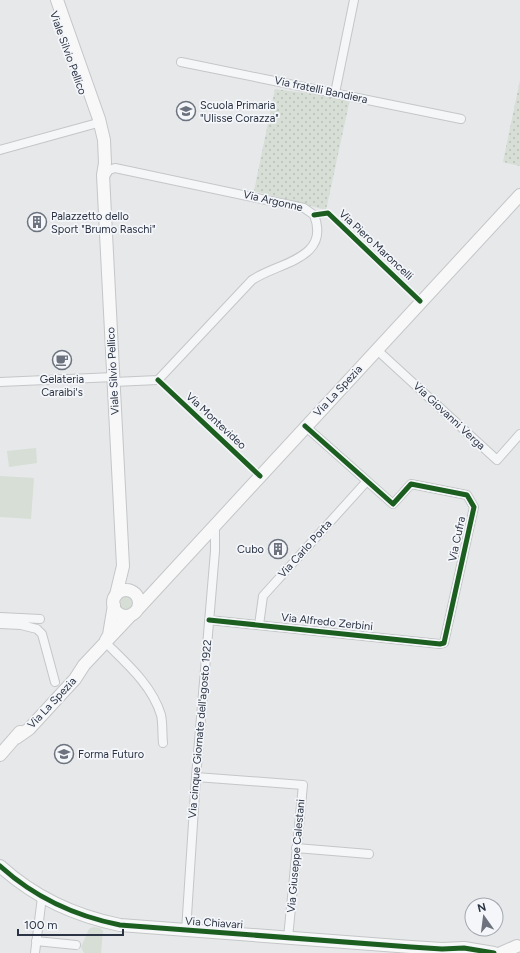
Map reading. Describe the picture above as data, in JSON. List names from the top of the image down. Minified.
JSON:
{"streets":{"main road":["Viale Silvio Pellico","Via La Spezia","Via Chiavari"],"street":["Via fratelli Bandiera","Via Argonne","Via Giovanni Verga","Via Cufra","Via Carlo Porta","Via Alfredo Zerbini","Via cinque Giornate dell'agosto 1922","Via Giuseppe Calestani"],"cycle path":["Via Piero Maroncelli","Via Montevideo"]},"crossings":[["Viale Silvio Pellico","Via Argonne"],["Viale Silvio Pellico","Via La Spezia"],["Via La Spezia","Via Giovanni Verga"],["Via La Spezia","Via Cufra"],["Via La Spezia","Via cinque Giornate dell'agosto 1922"],["Via Cufra","Via Carlo Porta"],["Via Cufra","Via Alfredo Zerbini"],["Via Carlo Porta","Via Alfredo Zerbini"],["Via Alfredo Zerbini","Via cinque Giornate dell'agosto 1922"],["Via cinque Giornate dell'agosto 1922","Via Giuseppe Calestani"],["Via cinque Giornate dell'agosto 1922","Via Chiavari"],["Via Giuseppe Calestani","Via Chiavari"]],"places":{"school or university":["Scuola Primaria \"Ulisse Corazza\"","Forma Futuro"],"building":["Palazzetto dello Sport \"Brumo Raschi\"","Cubo"],"cafe":["Gelateria Caraibi's"]},"scale_bar":"100 m","north":"top"}
